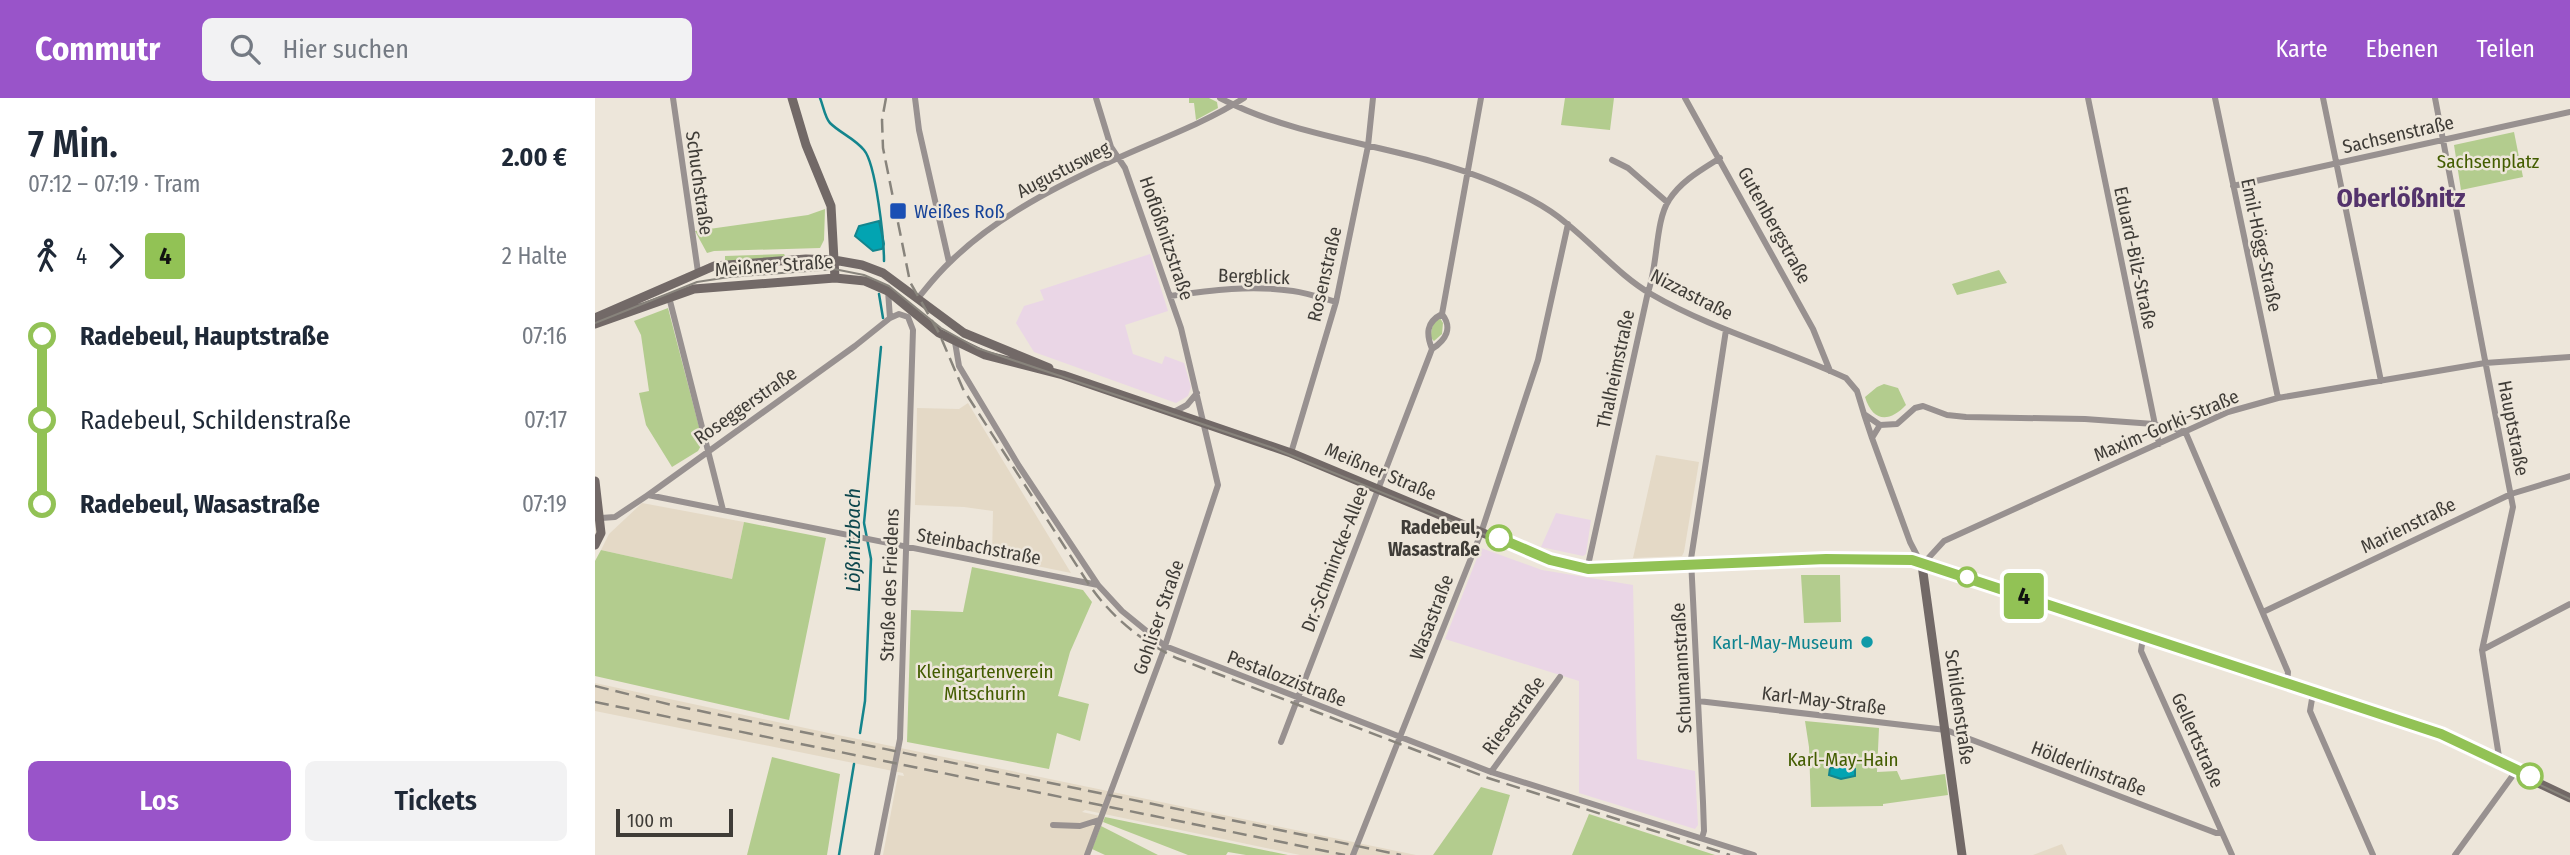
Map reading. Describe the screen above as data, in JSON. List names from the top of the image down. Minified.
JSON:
{"streets":{"main road":["Meißner Straße","Schildenstraße"],"street":["Sachsenstraße","Augustusweg","Schuchstraße","Gutenbergstraße","Hoflößnitzstraße","Emil-Högg-Straße","Eduard-Bilz-Straße","Rosenstraße","Bergblick","Nizzastraße","Thalheimstraße","Roseggerstraße","Maxim-Gorki-Straße","Hauptstraße","Marienstraße","Steinbachstraße","Dr.-Schmincke-Allee","Straße des Friedens","Gohliser Straße","Wasastraße","Schumannstraße","Pestalozzistraße","Karl-May-Straße","Riesestraße","Gellertstraße","Hölderlinstraße"]},"crossings":[["Sachsenstraße","Emil-Högg-Straße"],["Sachsenstraße","Hauptstraße"],["Augustusweg","Hoflößnitzstraße"],["Augustusweg","Meißner Straße"],["Augustusweg","Nizzastraße"],["Schuchstraße","Meißner Straße"],["Gutenbergstraße","Nizzastraße"],["Hoflößnitzstraße","Meißner Straße"],["Hoflößnitzstraße","Bergblick"],["Hoflößnitzstraße","Gohliser Straße"],["Emil-Högg-Straße","Maxim-Gorki-Straße"],["Eduard-Bilz-Straße","Maxim-Gorki-Straße"],["Meißner Straße","Rosenstraße"],["Meißner Straße","Thalheimstraße"],["Meißner Straße","Maxim-Gorki-Straße"],["Meißner Straße","Hauptstraße"],["Meißner Straße","Dr.-Schmincke-Allee"],["Meißner Straße","Gohliser Straße"],["Meißner Straße","Wasastraße"],["Meißner Straße","Schumannstraße"],["Meißner Straße","Pestalozzistraße"],["Meißner Straße","Schildenstraße"],["Meißner Straße","Gellertstraße"],["Rosenstraße","Bergblick"],["Rosenstraße","Nizzastraße"],["Nizzastraße","Thalheimstraße"],["Nizzastraße","Dr.-Schmincke-Allee"],["Nizzastraße","Wasastraße"],["Nizzastraße","Schumannstraße"],["Roseggerstraße","Steinbachstraße"],["Roseggerstraße","Straße des Friedens"],["Maxim-Gorki-Straße","Hauptstraße"],["Maxim-Gorki-Straße","Schildenstraße"],["Hauptstraße","Marienstraße"],["Steinbachstraße","Straße des Friedens"],["Steinbachstraße","Pestalozzistraße"],["Dr.-Schmincke-Allee","Pestalozzistraße"],["Gohliser Straße","Pestalozzistraße"],["Wasastraße","Pestalozzistraße"],["Schumannstraße","Pestalozzistraße"],["Schumannstraße","Karl-May-Straße"],["Pestalozzistraße","Riesestraße"],["Karl-May-Straße","Schildenstraße"],["Karl-May-Straße","Hölderlinstraße"],["Schildenstraße","Hölderlinstraße"],["Gellertstraße","Hölderlinstraße"]],"districts":["Oberlößnitz"],"water":["Lößnitzbach"],"parks":["Sachsenplatz","Kleingartenverein Mitschurin","Karl-May-Hain"],"places":{"transit":["Weißes Roß"],"other":["Radebeul, Wasastraße","Karl-May-Museum"]},"lines":["tram line 4"],"scale_bar":"100 m","page":{"header":"Commutr","search":"Hier suchen","nav":["Karte","Ebenen","Teilen"],"heading":["7 Min.","07:12 – 07:19 · Tram","2.00 €"],"on_map":"4","legs":["4","4","2 Halte"],"list":[{"name":"Radebeul, Hauptstraße","value":"07:16"},{"name":"Radebeul, Schildenstraße","value":"07:17"},{"name":"Radebeul, Wasastraße","value":"07:19"}],"buttons":["Los","Tickets"],"scale":"100 m"}}
